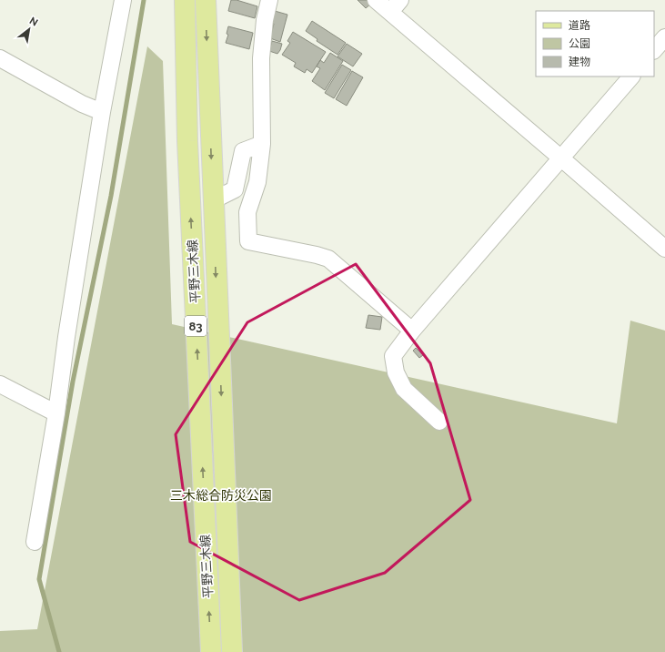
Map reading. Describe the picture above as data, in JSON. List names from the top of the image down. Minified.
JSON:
{"streets":{"main road":["平野三木線","83"]},"parks":["三木総合防災公園"],"legend":["道路","公園","建物"],"north":"top right"}
